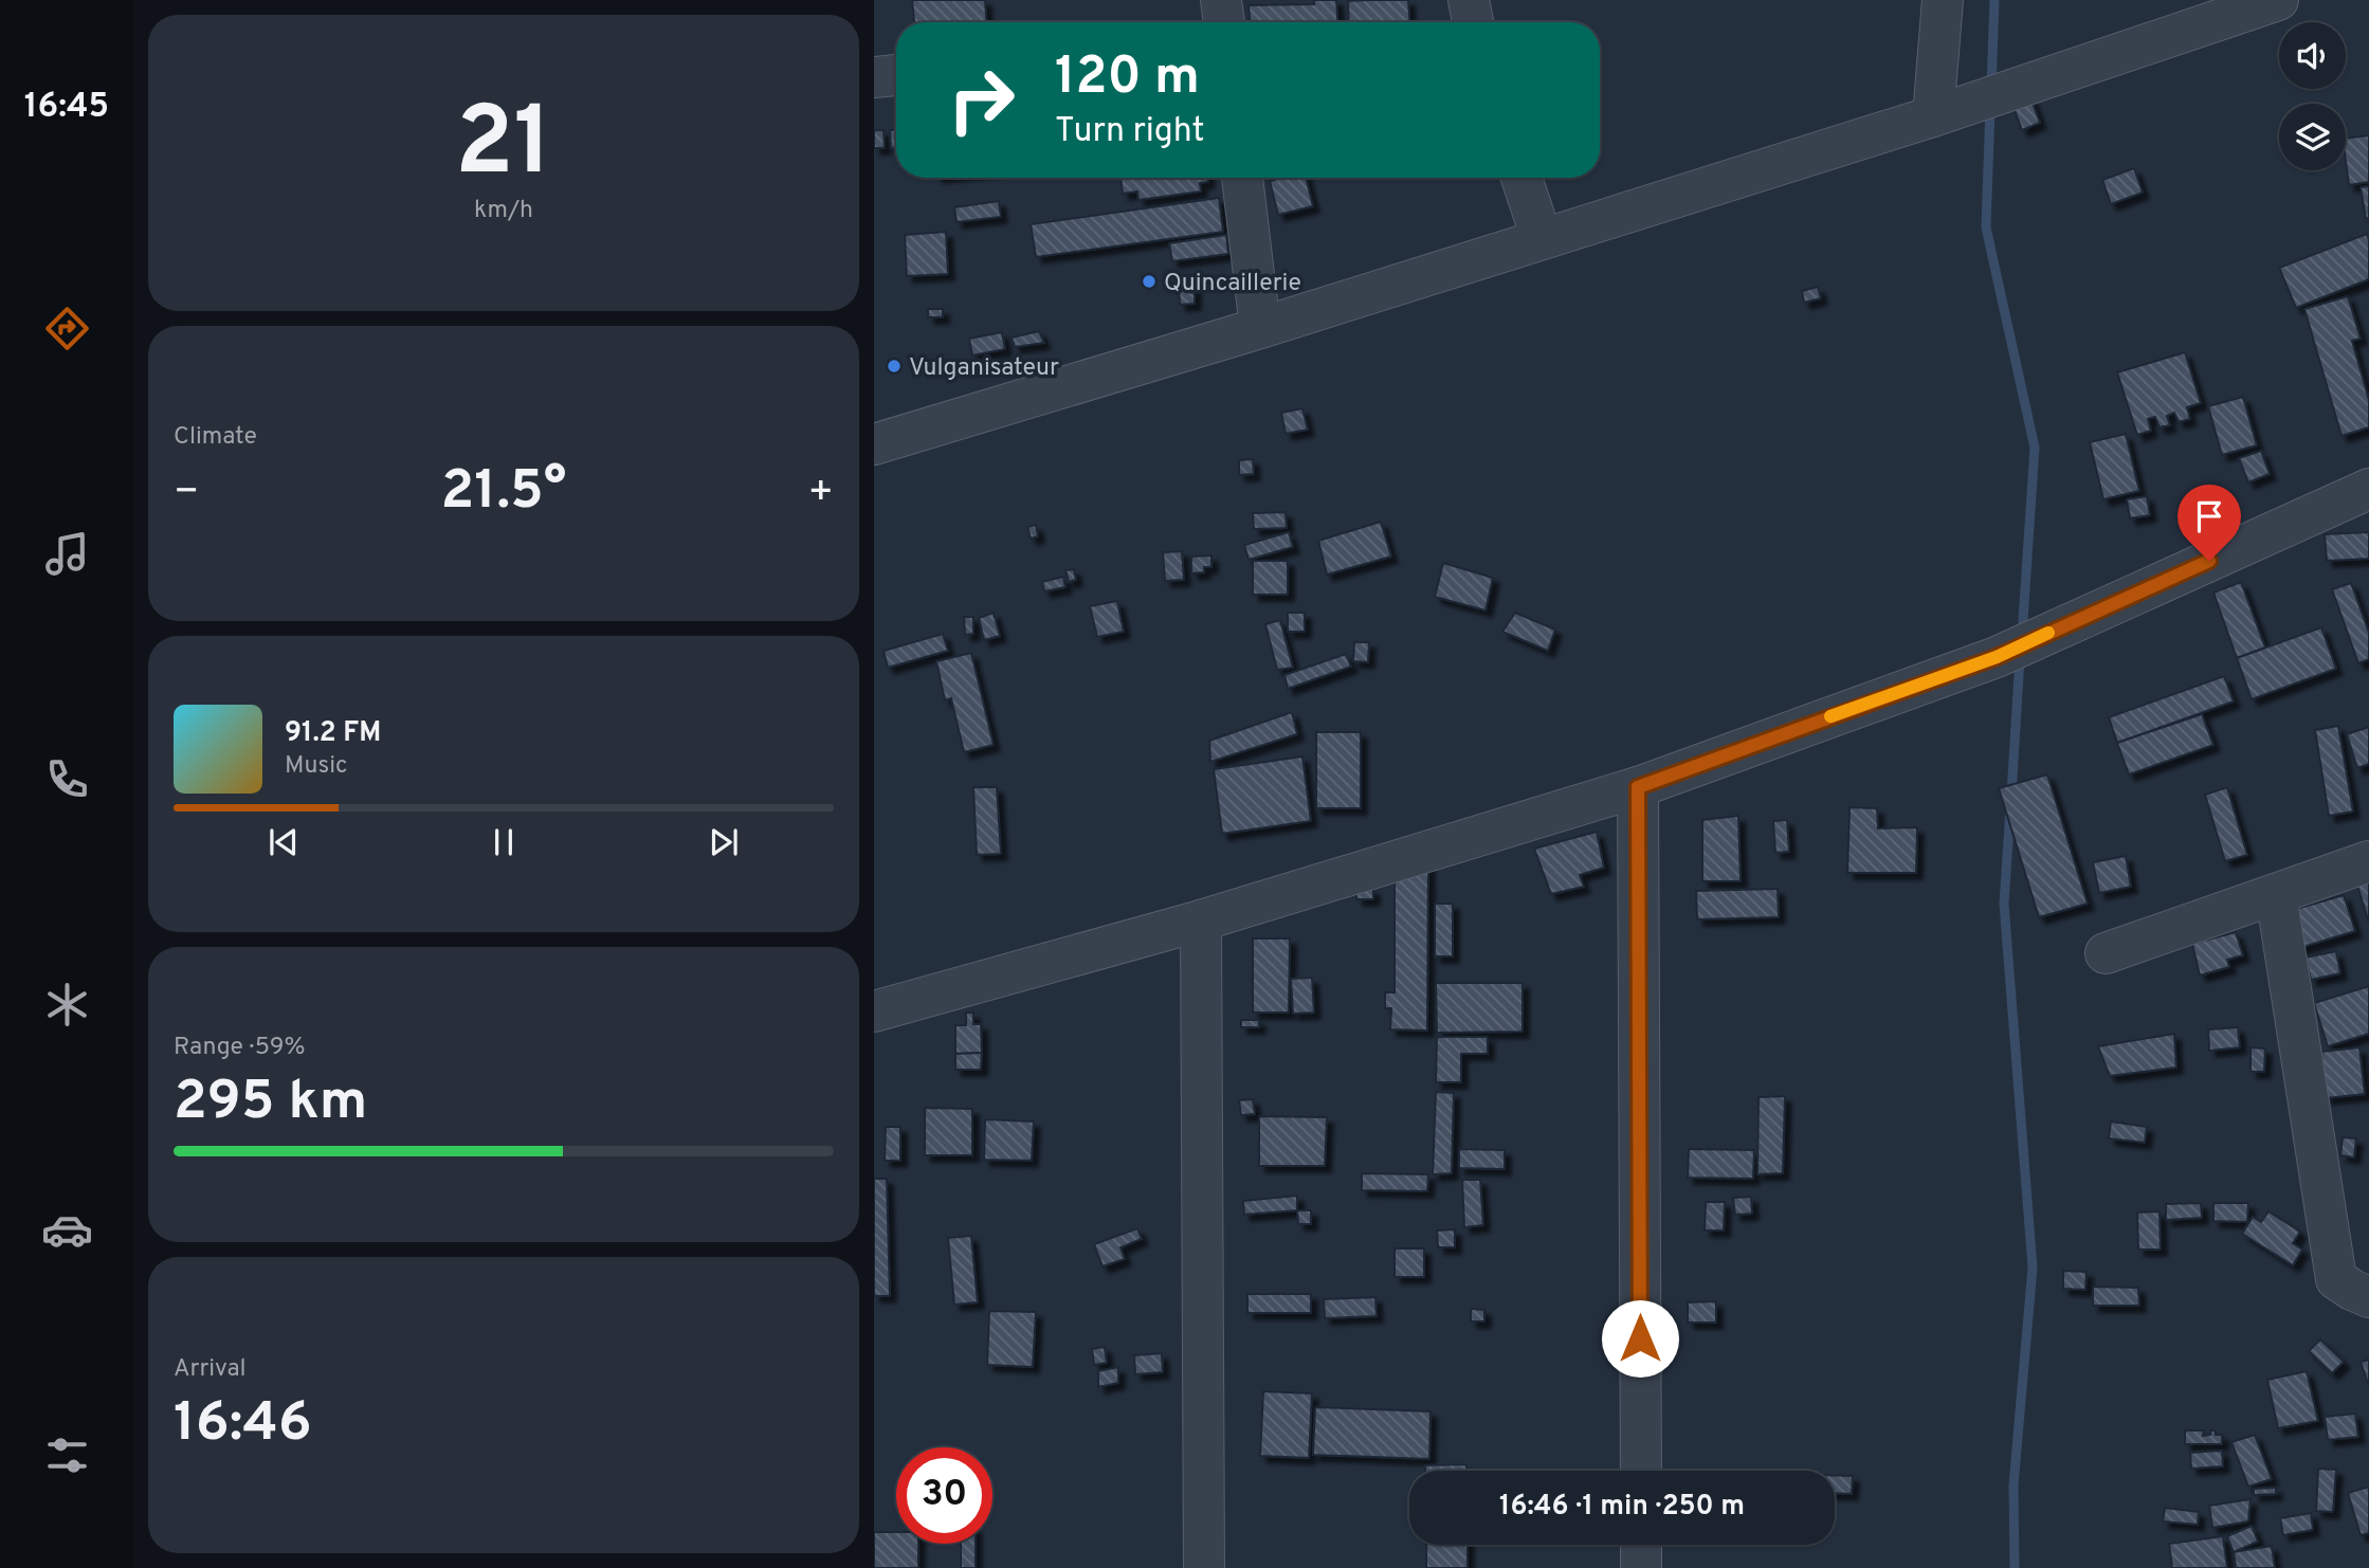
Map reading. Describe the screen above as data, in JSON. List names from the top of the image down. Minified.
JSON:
{"places":["Quincaillerie","Vulganisateur"],"page":{"tabs":"16:45","tile":[["21","km/h"],"Climate",["Range · 59%","295 km"],["Arrival","16:46"]],"turn":["120 m","Turn right"],"heat":["−","21.5°","+"],"song":["91.2 FM","Music"],"limit":"30","trip":"16:46 · 1 min · 250 m"}}
